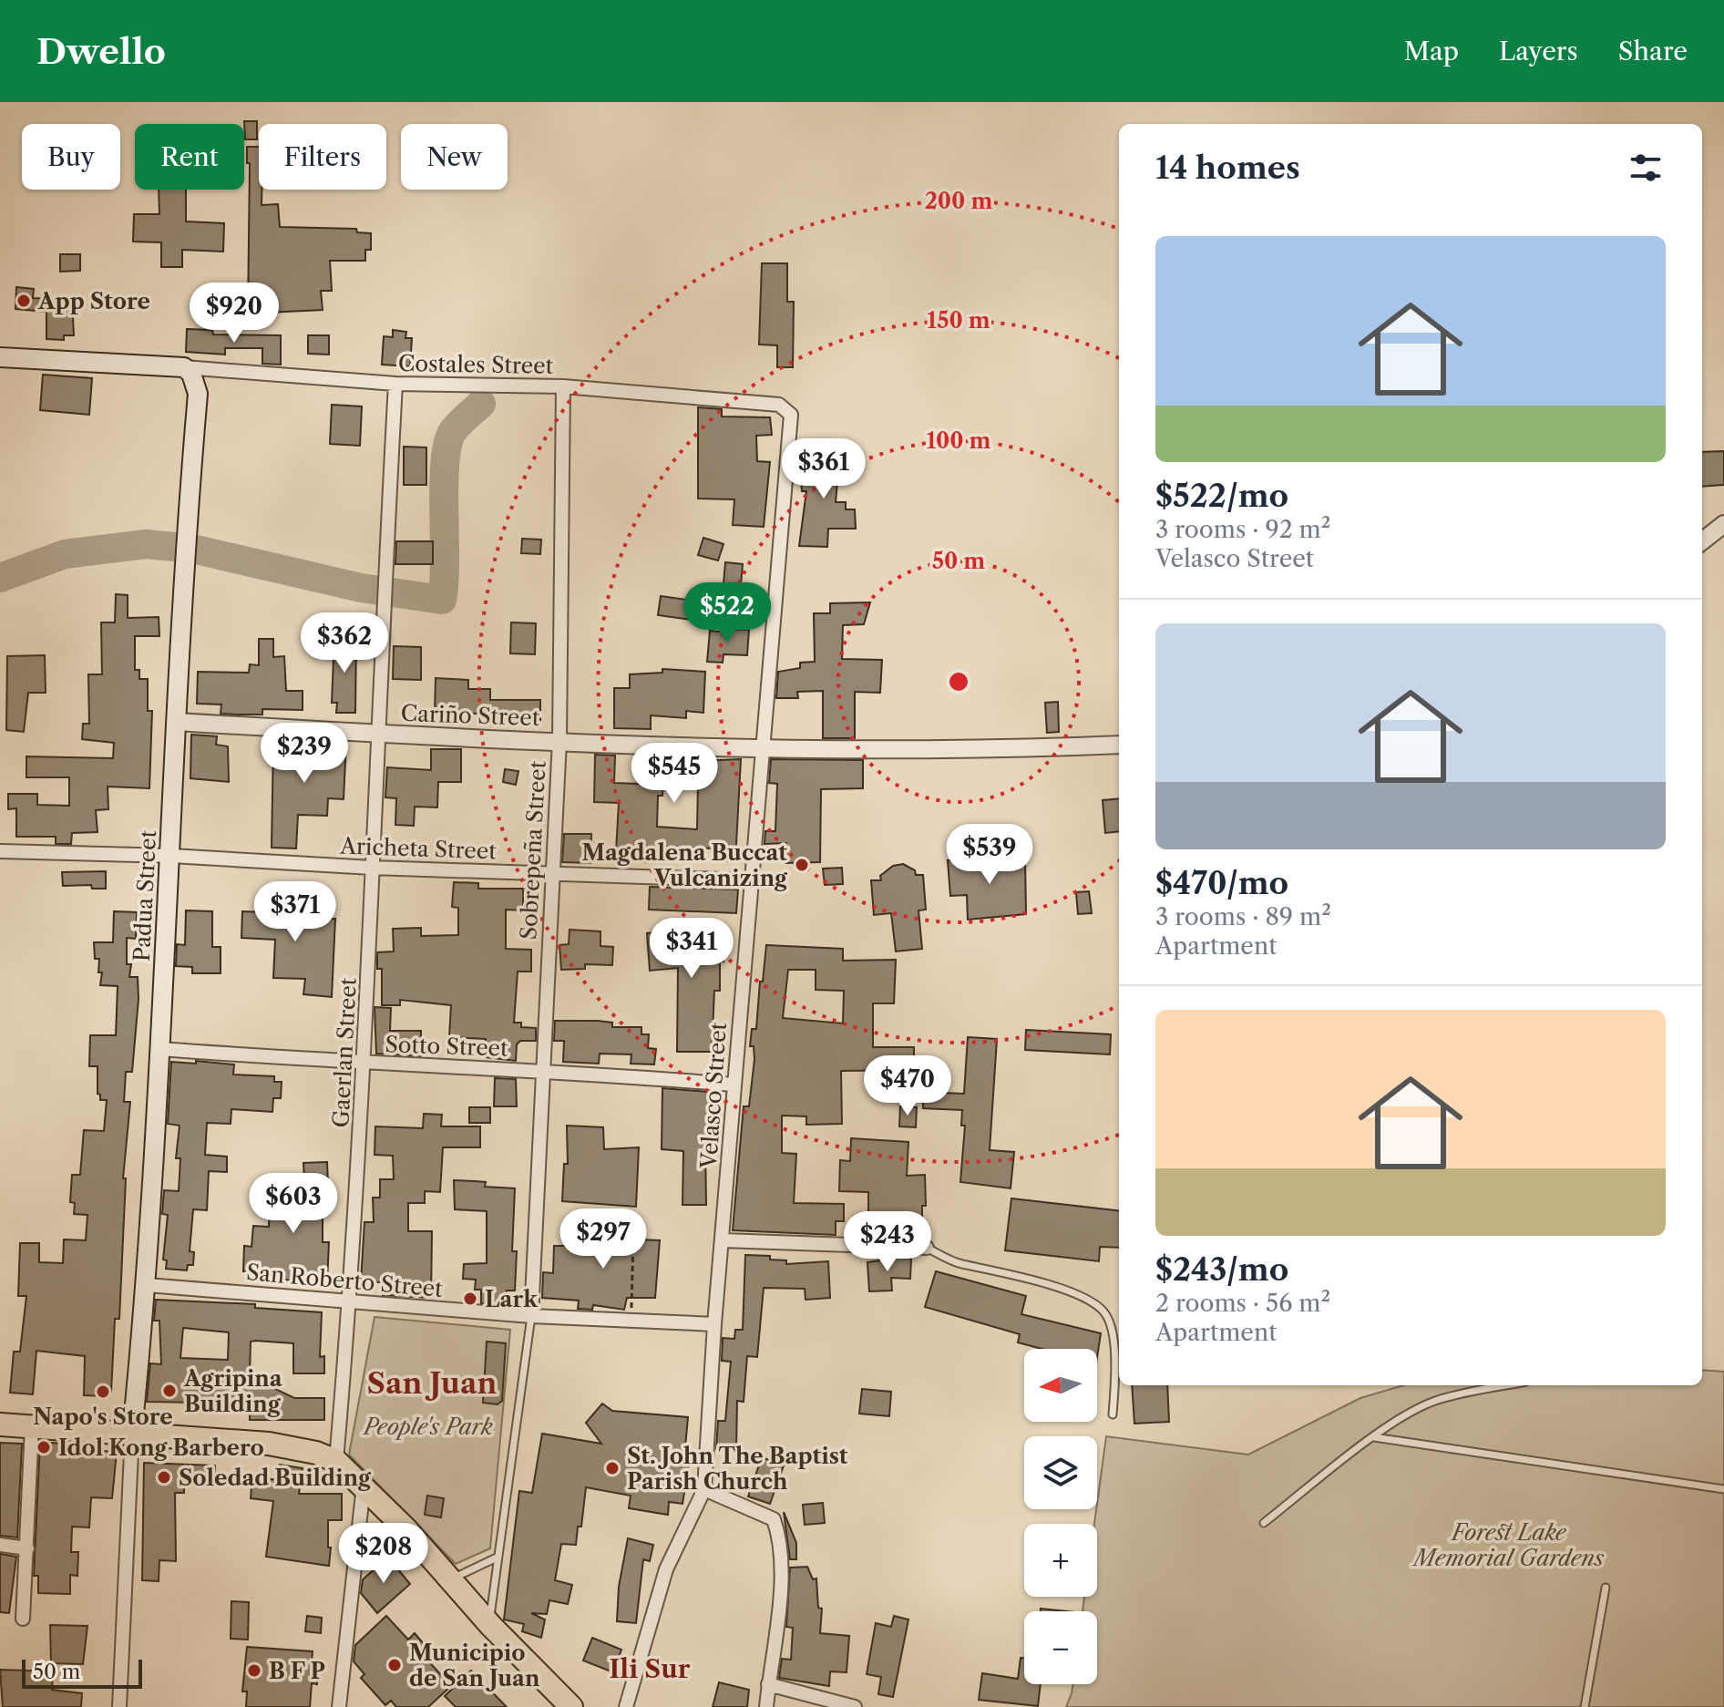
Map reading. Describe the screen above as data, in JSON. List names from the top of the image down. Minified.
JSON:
{"streets":{"main road":["Padua Street"],"street":["Costales Street","Cariño Street","Aricheta Street","Sobrepeña Street","Sotto Street","Gaerlan Street","Velasco Street","San Roberto Street"]},"crossings":[["Costales Street","Sobrepeña Street"],["Costales Street","Padua Street"],["Costales Street","Gaerlan Street"],["Costales Street","Velasco Street"],["Cariño Street","Sobrepeña Street"],["Cariño Street","Padua Street"],["Cariño Street","Gaerlan Street"],["Cariño Street","Velasco Street"],["Aricheta Street","Sobrepeña Street"],["Aricheta Street","Padua Street"],["Aricheta Street","Gaerlan Street"],["Aricheta Street","Velasco Street"],["Sobrepeña Street","Sotto Street"],["Sobrepeña Street","San Roberto Street"],["Padua Street","Sotto Street"],["Padua Street","San Roberto Street"],["Sotto Street","Gaerlan Street"],["Sotto Street","Velasco Street"],["Gaerlan Street","San Roberto Street"],["Velasco Street","San Roberto Street"]],"districts":["San Juan","Ili Sur"],"parks":["People's Park","Forest Lake Memorial Gardens"],"places":["App Store","Magdalena Buccat Vulcanizing","Lark","Agripina Building","Napo's Store","Idol Kong Barbero","St. John The Baptist Parish Church","Soledad Building","Municipio de San Juan","B F P"],"scale_bar":"50 m","north":"left","page":{"header":"Dwello","nav":["Map","Layers","Share"],"chip":["Buy","Rent","Filters","New"],"heading":"14 homes","list":[{"name":"$522/mo","note":"3 rooms · 92 m² · Velasco Street"},{"name":"$470/mo","note":"3 rooms · 89 m² · Apartment"},{"name":"$243/mo","note":"2 rooms · 56 m² · Apartment"}],"price":["$920","$361","$522","$362","$239","$545","$539","$371","$341","$470","$603","$297","$243","$208"],"map_buttons":["+","−"],"scale":"50 m"},"rings":["200 m","150 m","100 m","50 m"]}
